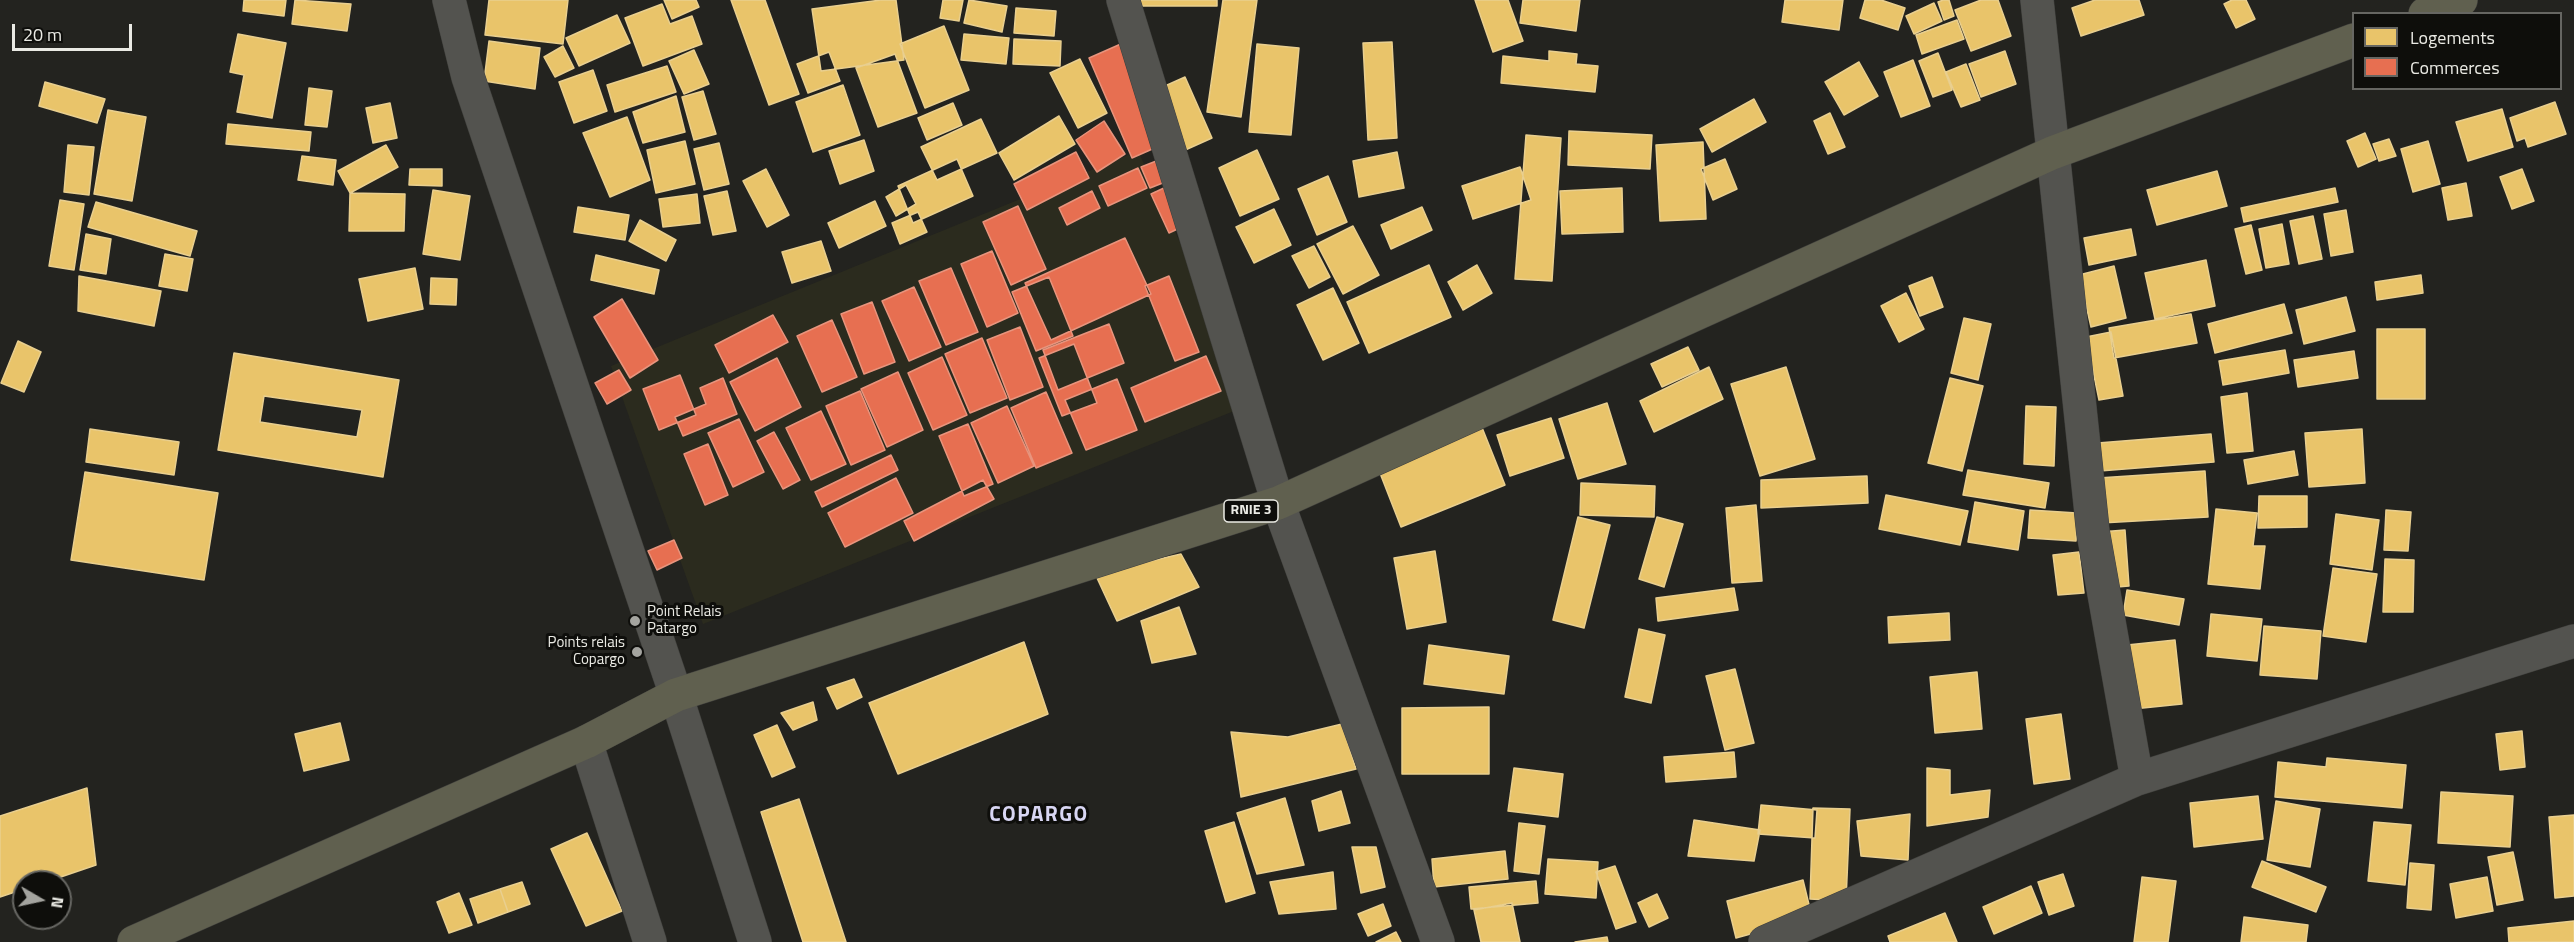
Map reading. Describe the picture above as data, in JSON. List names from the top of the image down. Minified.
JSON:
{"streets":{"highway":["RNIE 3"]},"districts":["COPARGO"],"places":["Point Relais Patargo","Points relais Copargo"],"legend":["Logements","Commerces"],"scale_bar":"20 m","north":"right"}
